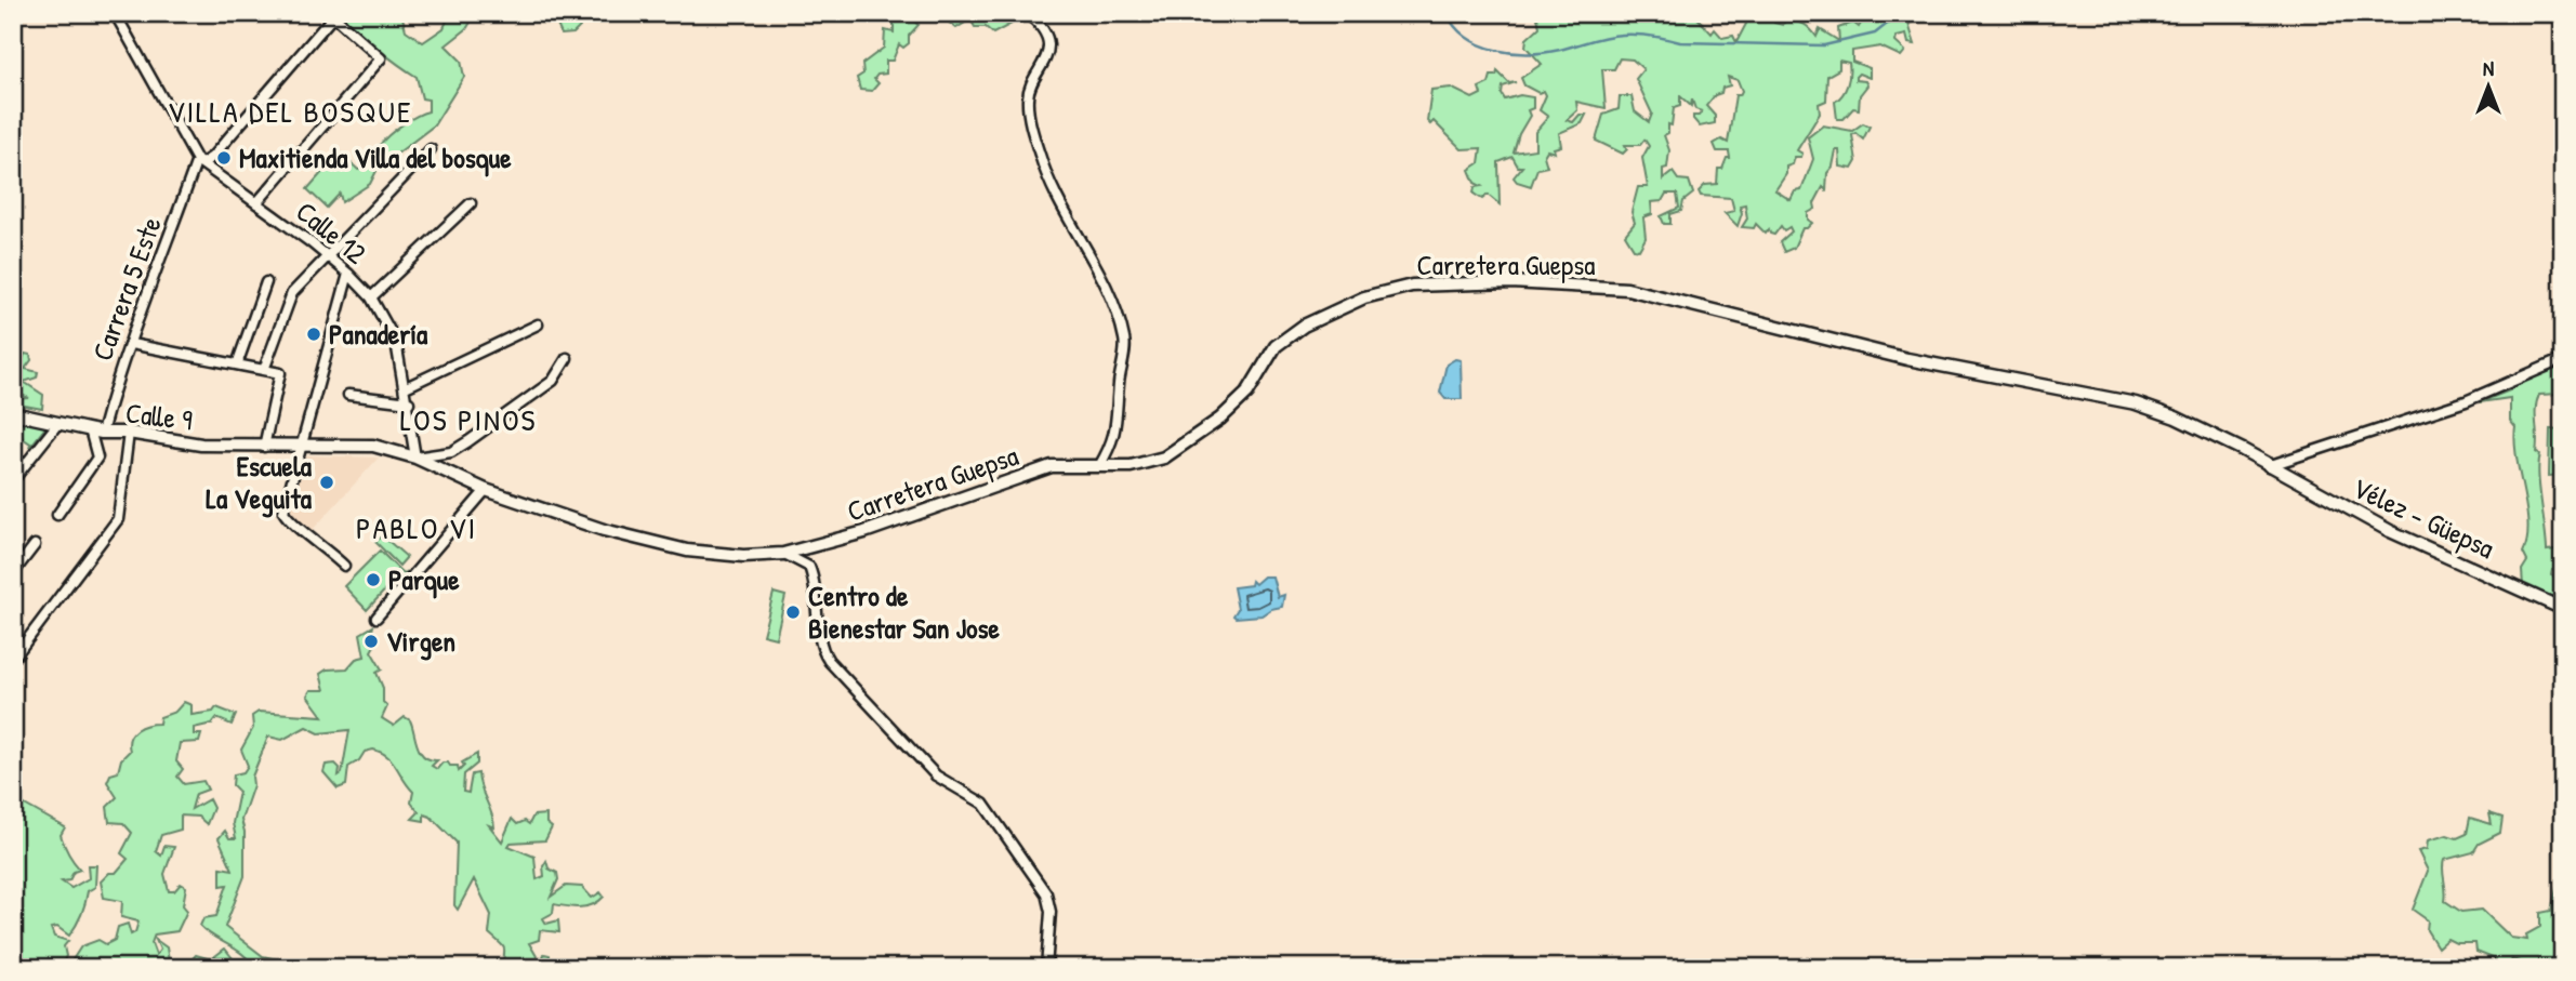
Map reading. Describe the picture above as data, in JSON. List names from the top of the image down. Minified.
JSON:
{"streets":{"street":["Calle 12","Carretera Guepsa","Carrera 5 Este","Calle 9","Vélez - Güepsa"]},"crossings":[["Calle 12","Carrera 5 Este"],["Calle 12","Calle 9"],["Carretera Guepsa","Vélez - Güepsa"],["Carrera 5 Este","Calle 9"]],"districts":["VILLA DEL BOSQUE","LOS PINOS","PABLO VI"],"places":["Maxitienda Villa del bosque","Panadería","Escuela La Veguita","Parque","Centro de Bienestar San Jose","Virgen"],"north":"top"}
